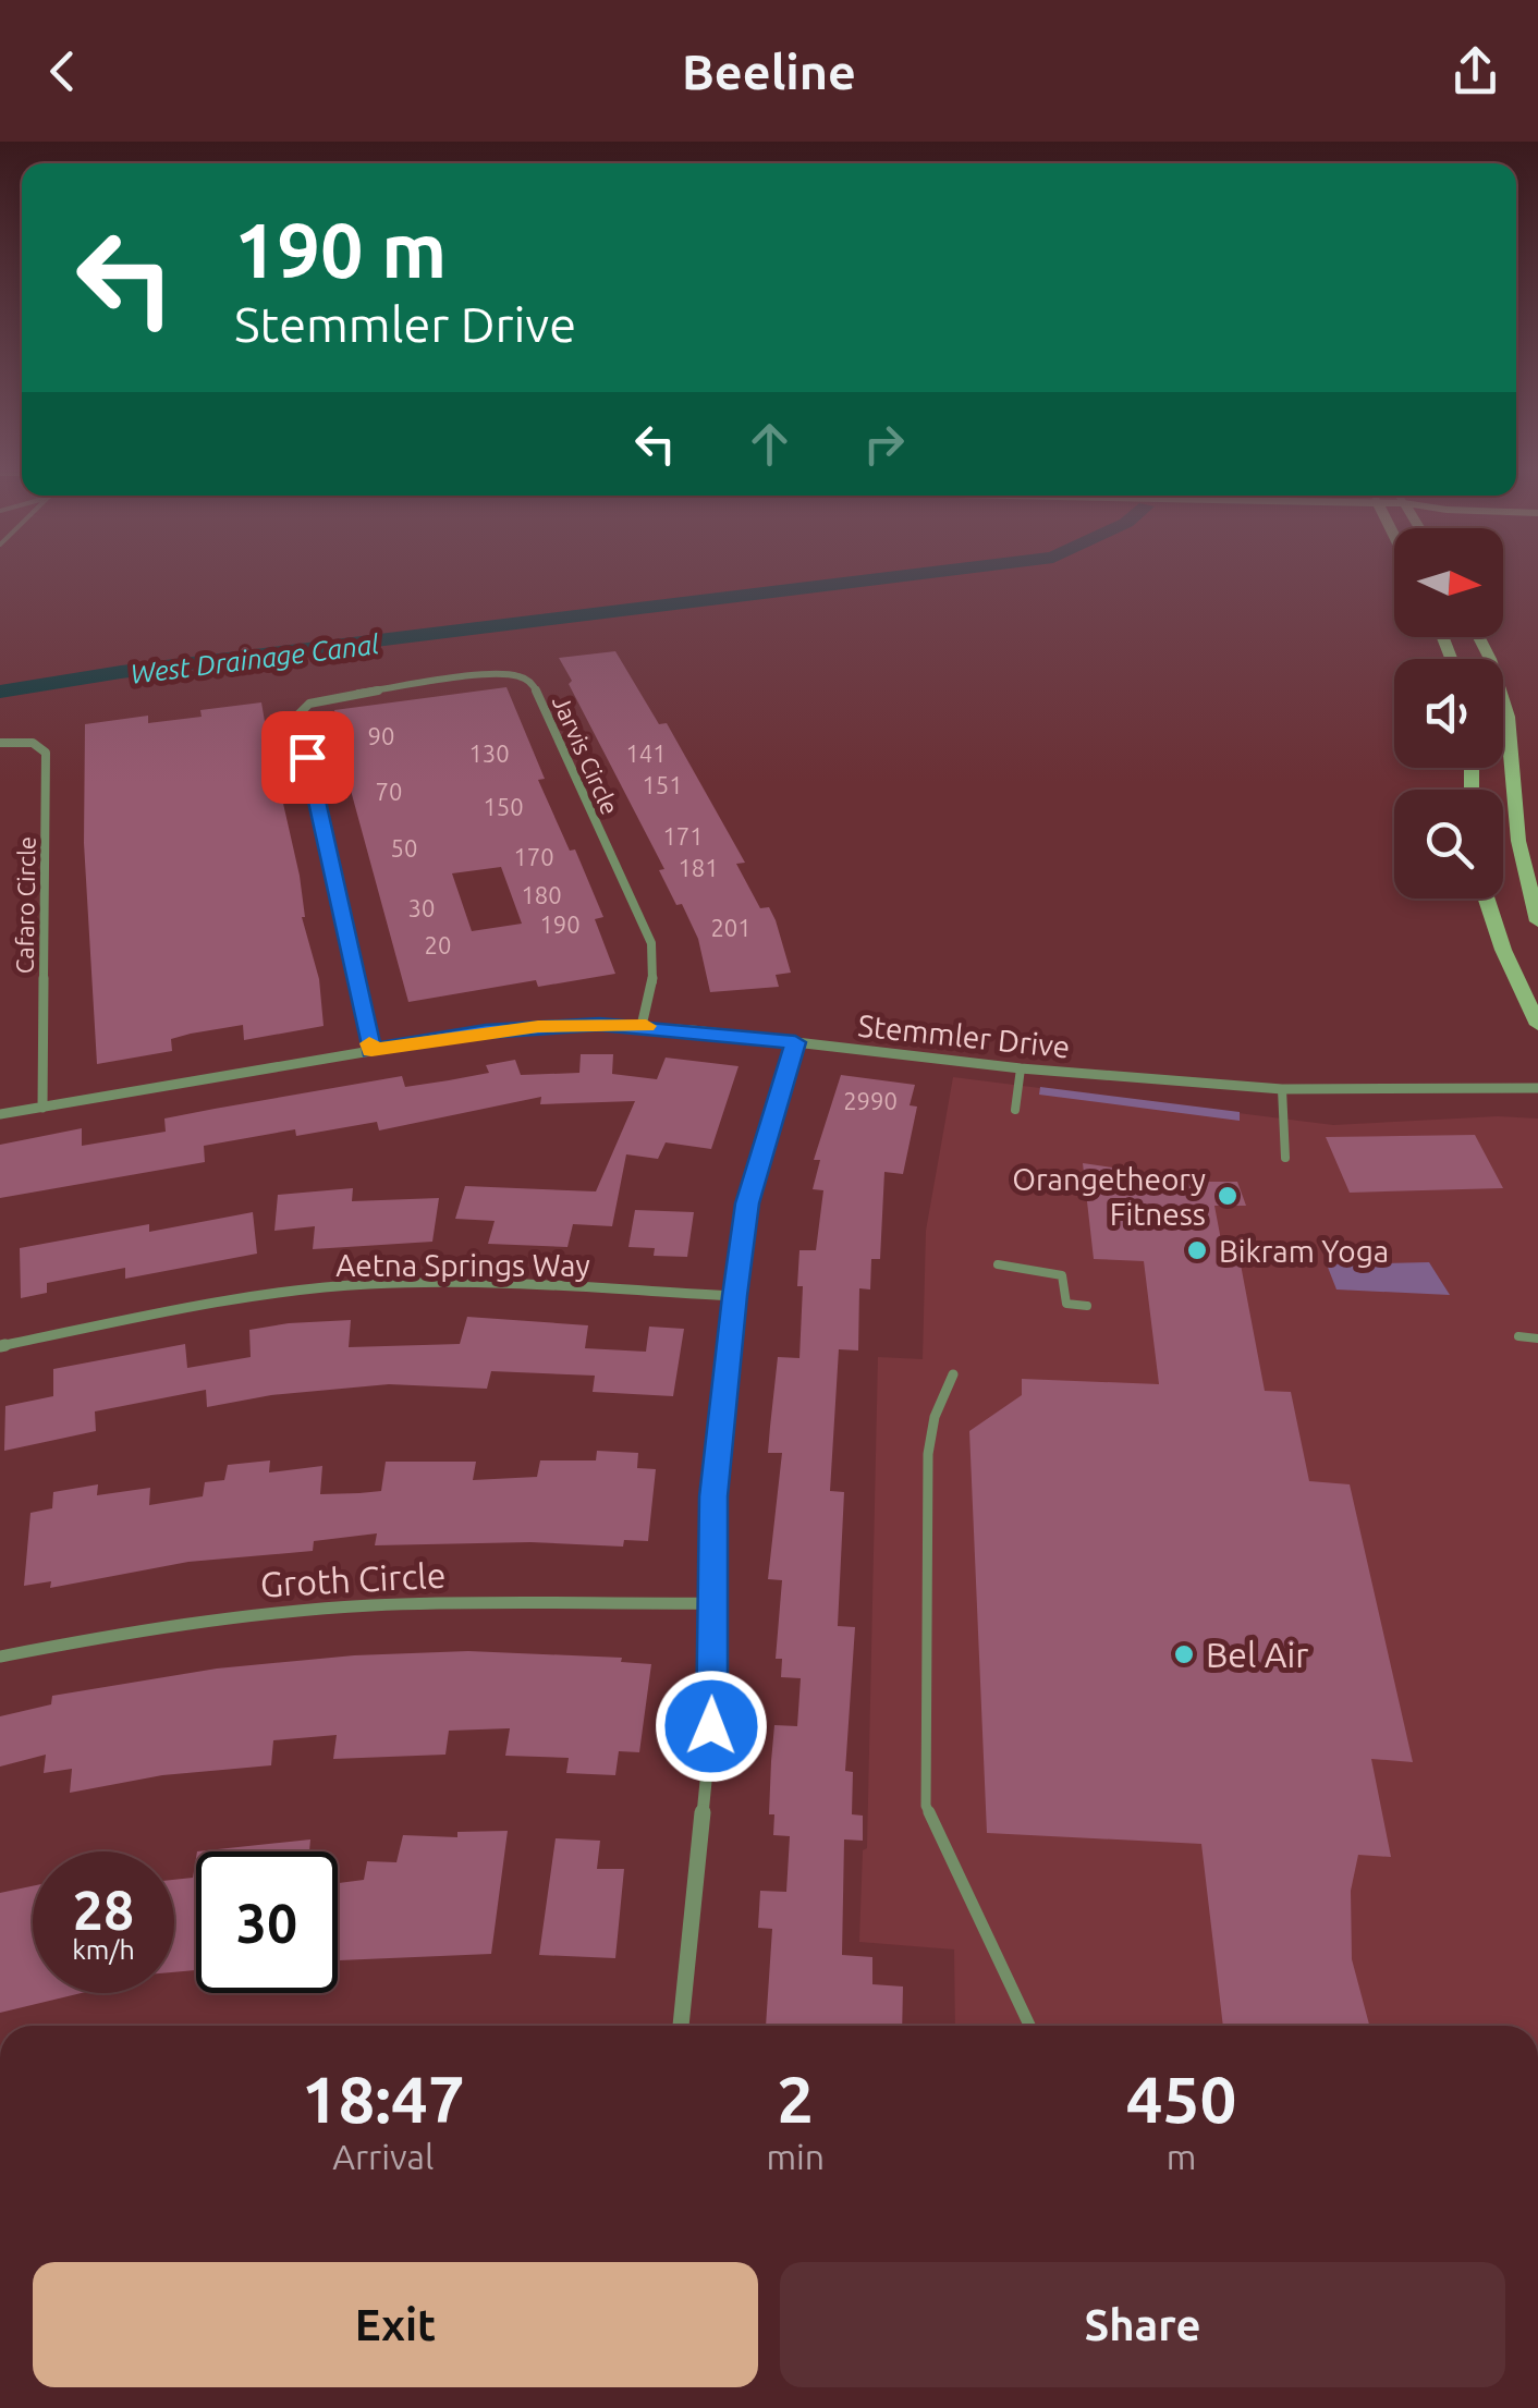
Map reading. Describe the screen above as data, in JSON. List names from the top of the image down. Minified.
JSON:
{"streets":{"street":["Jarvis Circle","Cafaro Circle","Stemmler Drive","Aetna Springs Way","Groth Circle"]},"crossings":[["Jarvis Circle","Stemmler Drive"],["Cafaro Circle","Stemmler Drive"]],"water":["West Drainage Canal"],"places":["Orangetheory Fitness","Bikram Yoga","Bel Air"],"house_numbers":["90","130","141","151","70","150","171","50","170","181","180","30","190","201","20","2990"],"north":"right","page":{"header":"Beeline","turn":["190 m","Stemmler Drive"],"speed":"28 km/h","limit":"30","eta":["18:47","Arrival","2","min","450","m"],"buttons":["Exit","Share"]}}
